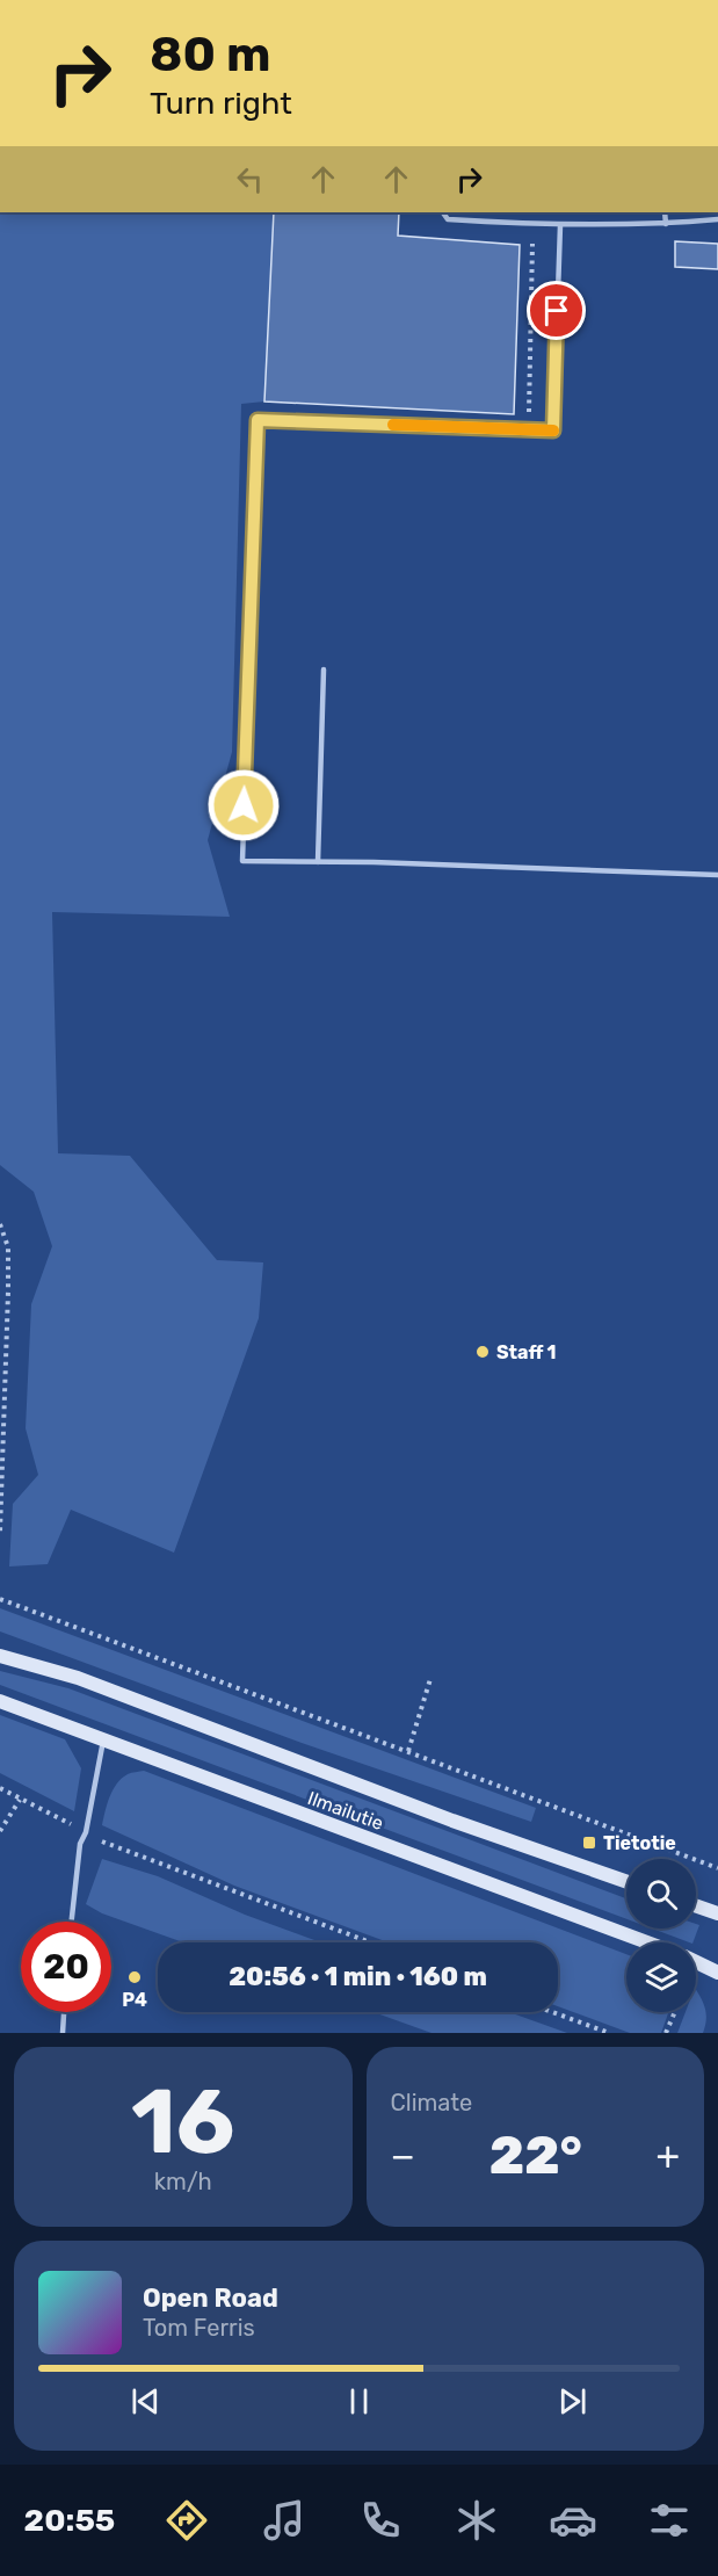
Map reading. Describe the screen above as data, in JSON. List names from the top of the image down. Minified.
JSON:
{"streets":{"main road":["Ilmailutie"]},"places":{"other":["Staff 1","P4"],"transit":["Tietotie"]},"page":{"turn":["80 m","Turn right"],"limit":"20","trip":"20:56 · 1 min · 160 m","tile":[["16","km/h"],"Climate"],"heat":["−","22°","+"],"song":["Open Road","Tom Ferris"],"tabs":"20:55"}}
